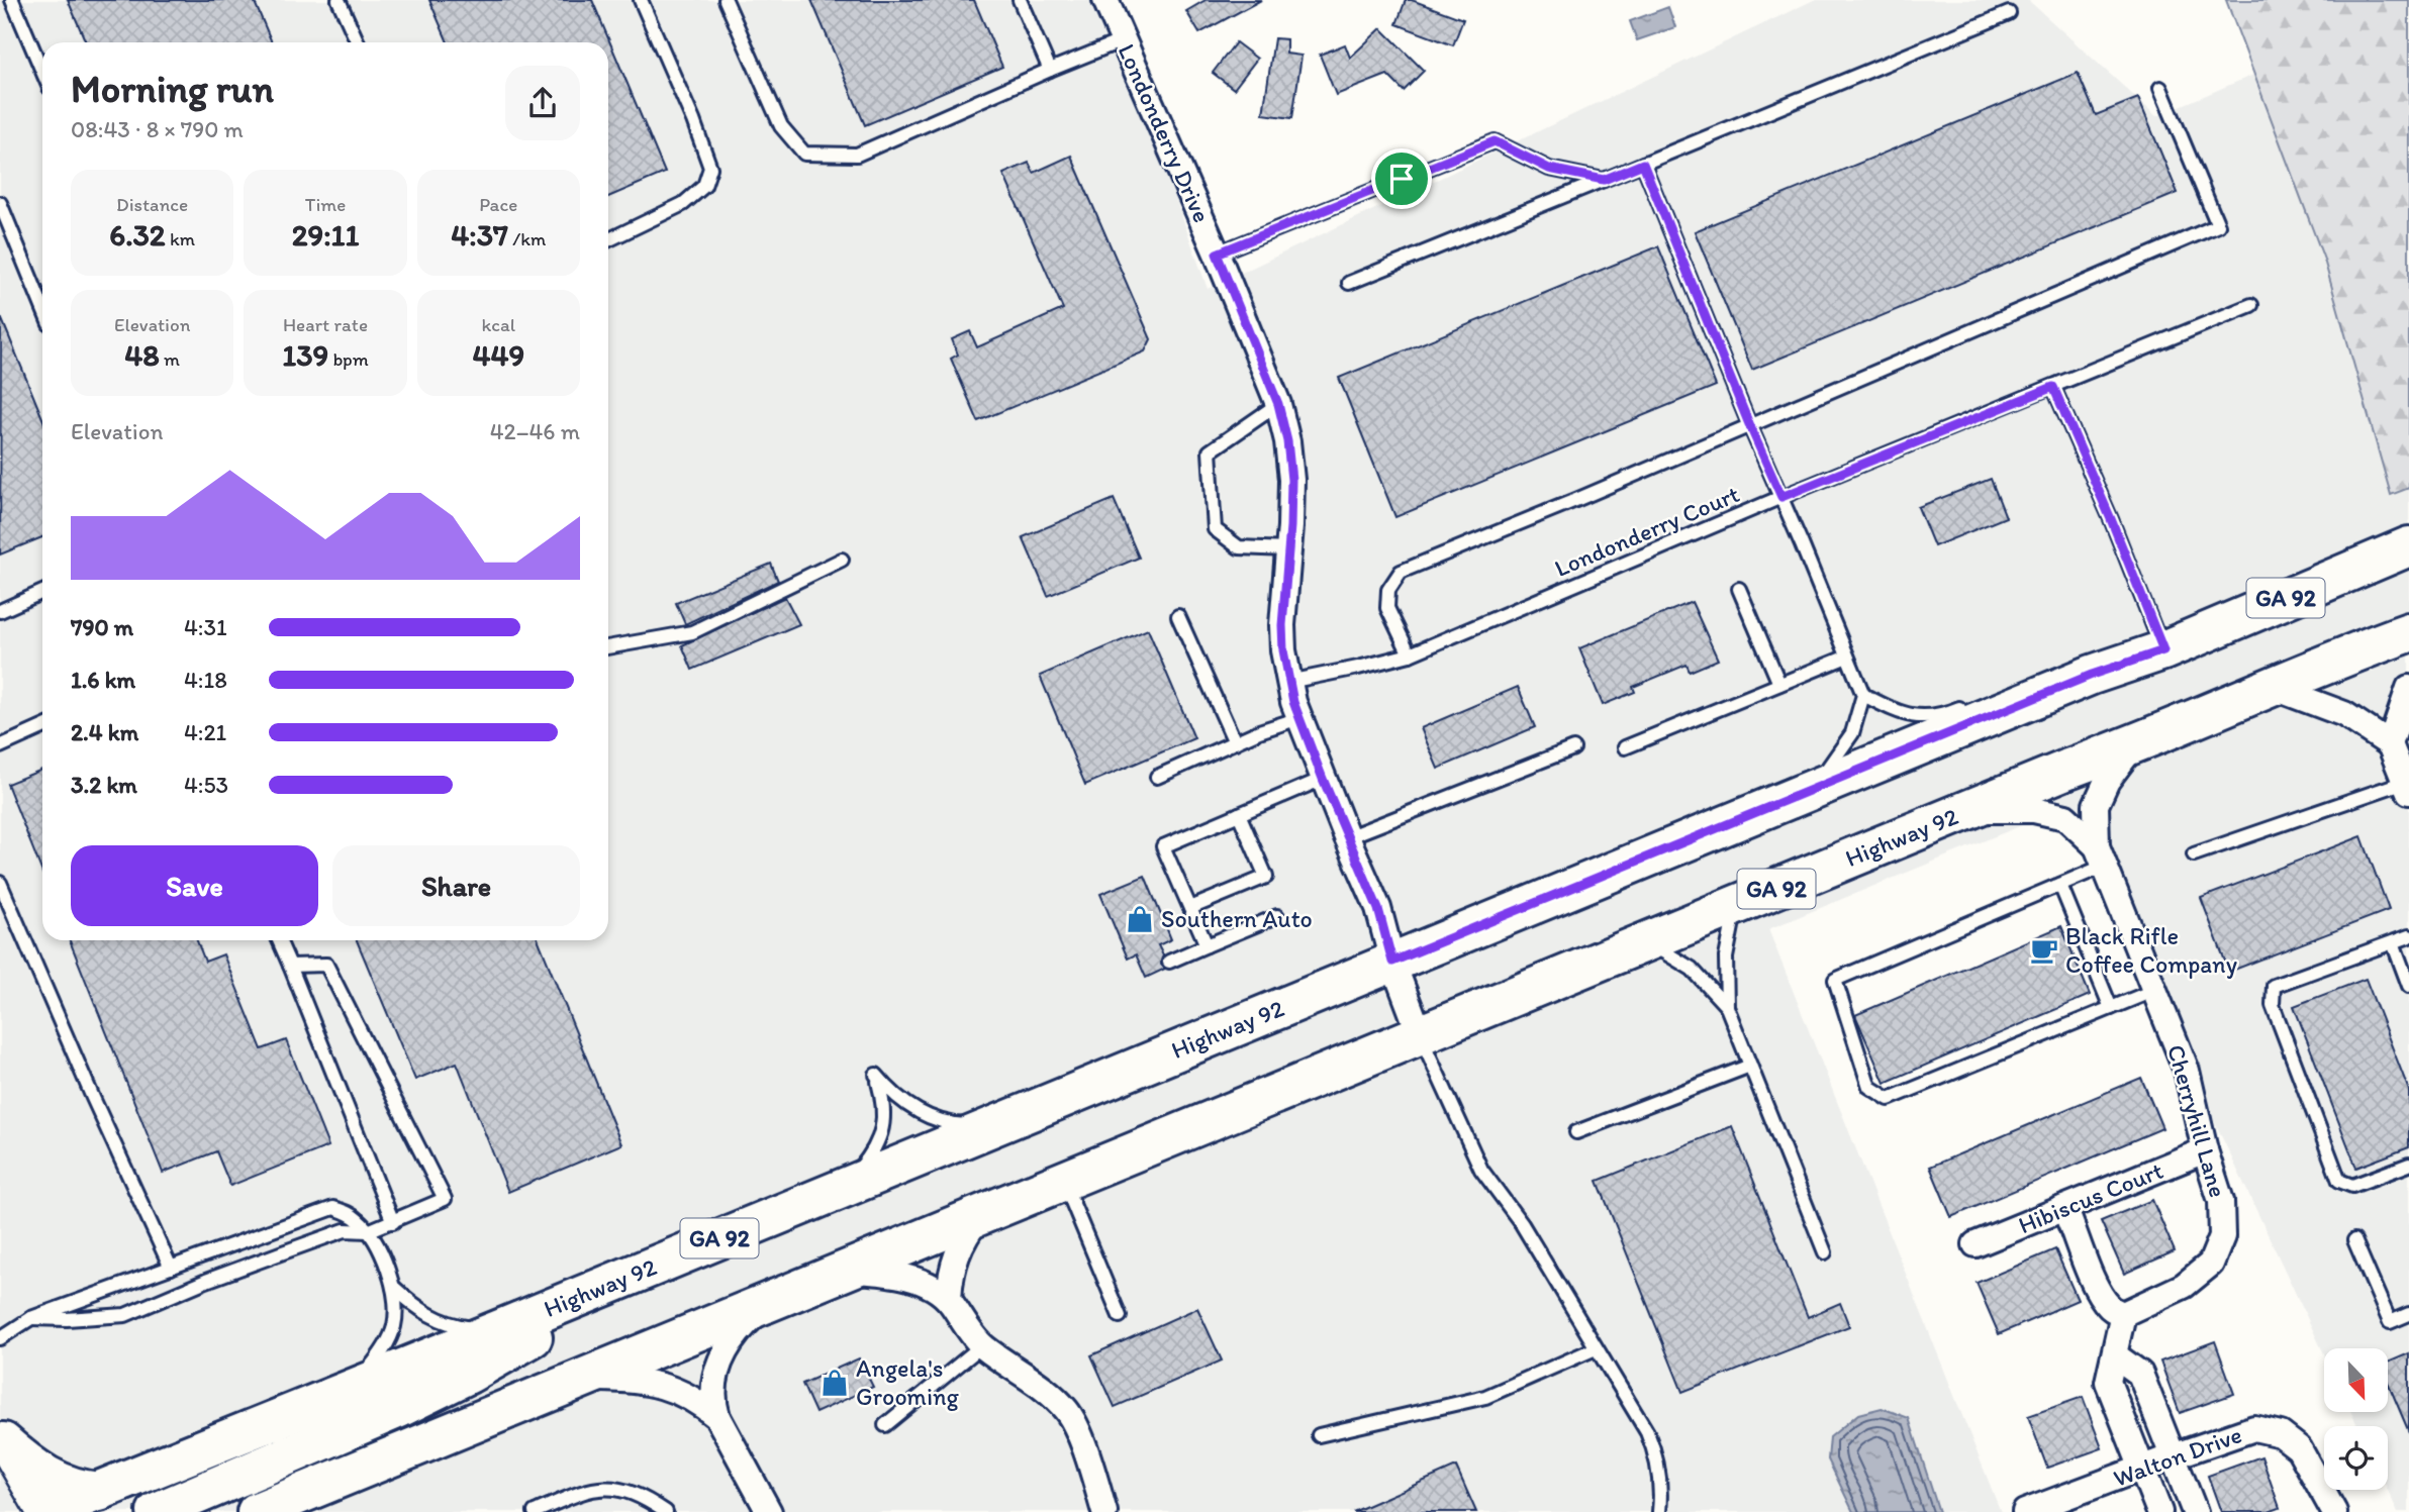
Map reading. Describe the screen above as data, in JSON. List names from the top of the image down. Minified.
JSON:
{"streets":{"main road":["GA 92","Highway 92"],"street":["Londonderry Drive","Cherryhill Lane","Hibiscus Court","Walton Drive"],"lane":["Londonderry Court"]},"crossings":[["Londonderry Drive","Londonderry Court"],["Londonderry Drive","Highway 92"],["Cherryhill Lane","Hibiscus Court"]],"places":{"shop":["Southern Auto","Angela's Grooming"],"cafe":["Black Rifle Coffee Company"]},"north":"bottom right","page":{"heading":["Morning run","08:43 · 8 × 790 m"],"stats":[["Distance","6.32 km"],["Time","29:11"],["Pace","4:37 /km"],["Elevation","48 m"],["Heart rate","139 bpm"],["kcal","449"]],"chart":["Elevation","42–46 m"],"list":[{"name":"790 m","note":"4:31"},{"name":"1.6 km","note":"4:18"},{"name":"2.4 km","note":"4:21"},{"name":"3.2 km","note":"4:53"}],"buttons":["Save","Share"]}}
